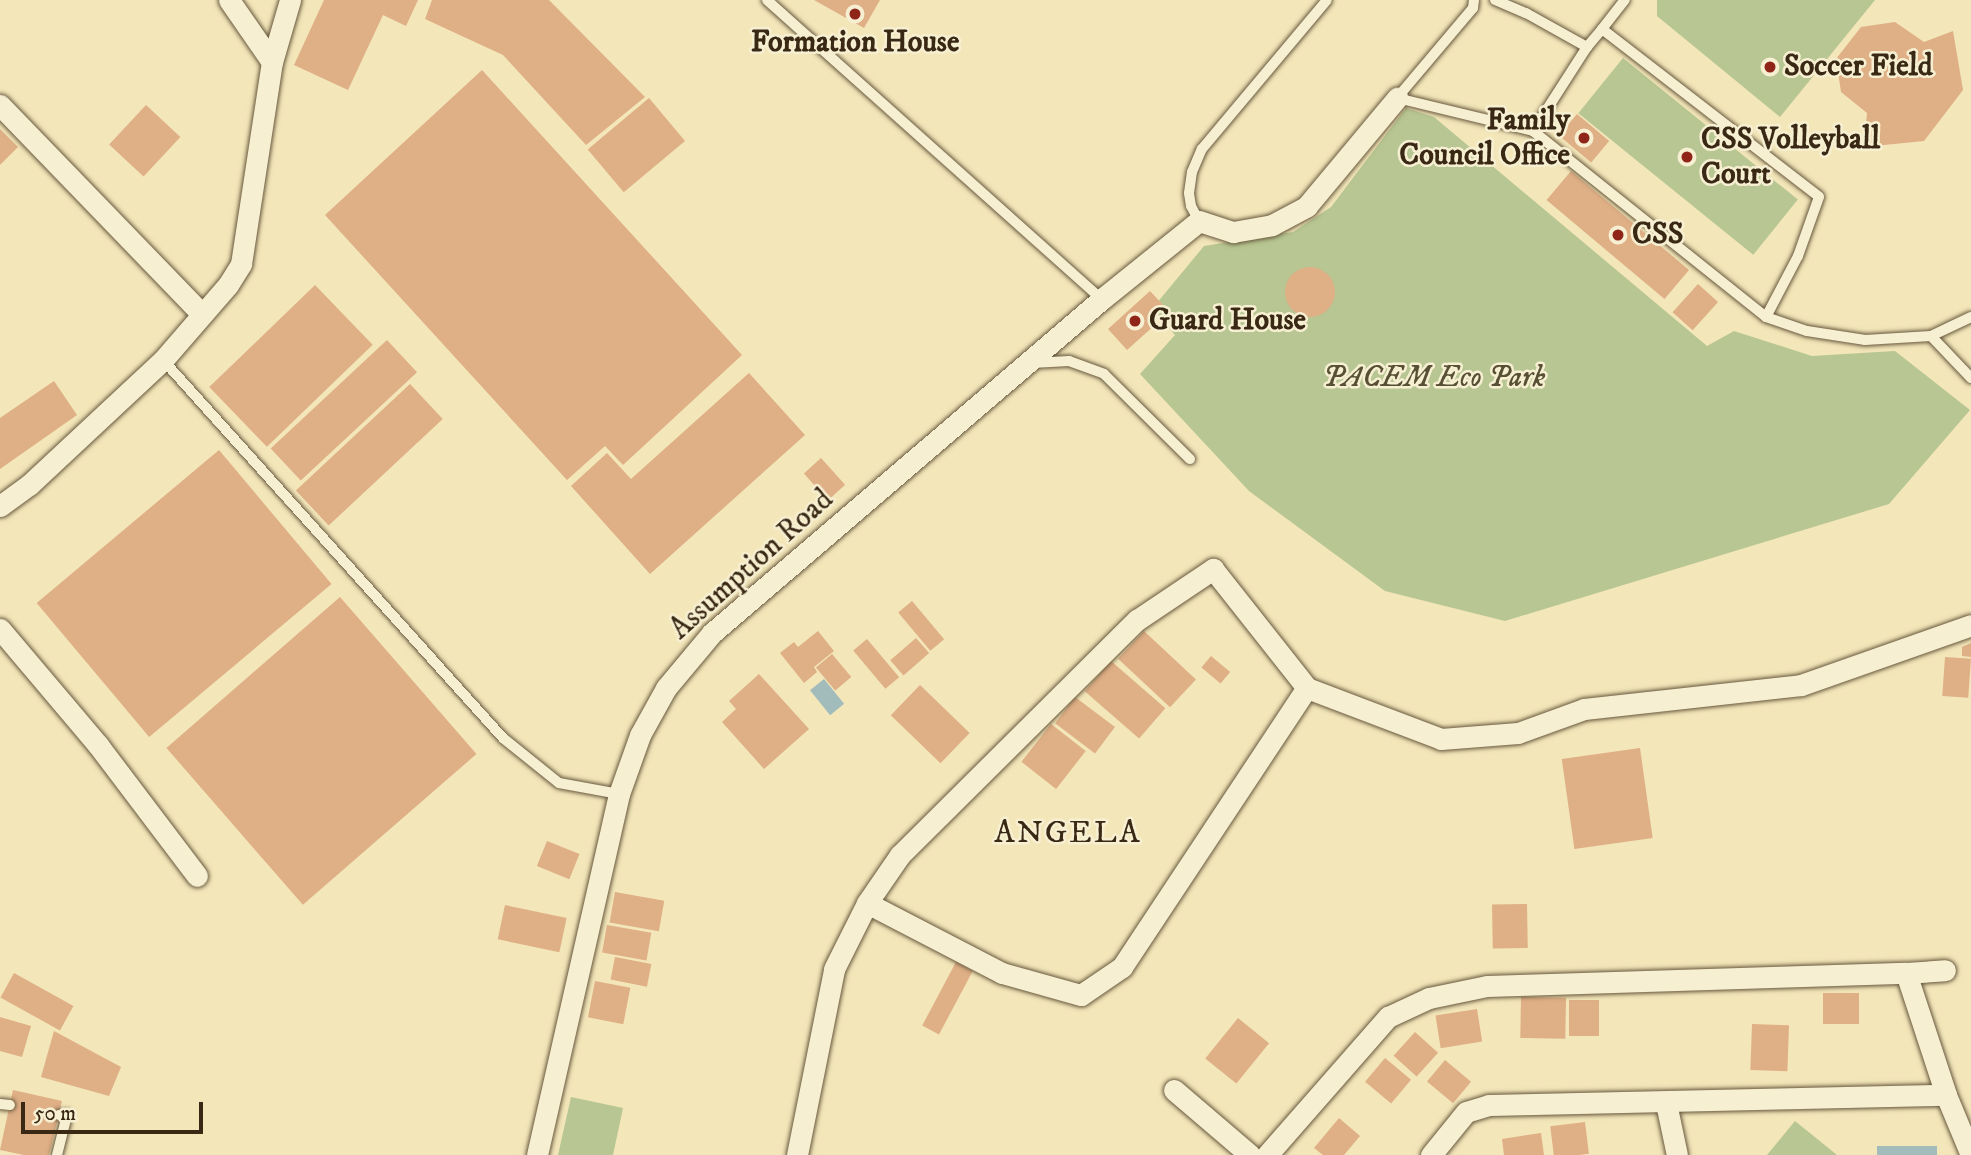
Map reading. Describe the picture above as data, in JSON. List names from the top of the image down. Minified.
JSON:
{"streets":{"street":["Assumption Road"]},"districts":["ANGELA"],"parks":["PACEM Eco Park"],"places":["Formation House","Soccer Field","Family Council Office","CSS Volleyball Court","CSS","Guard House"],"scale_bar":"50 m"}
